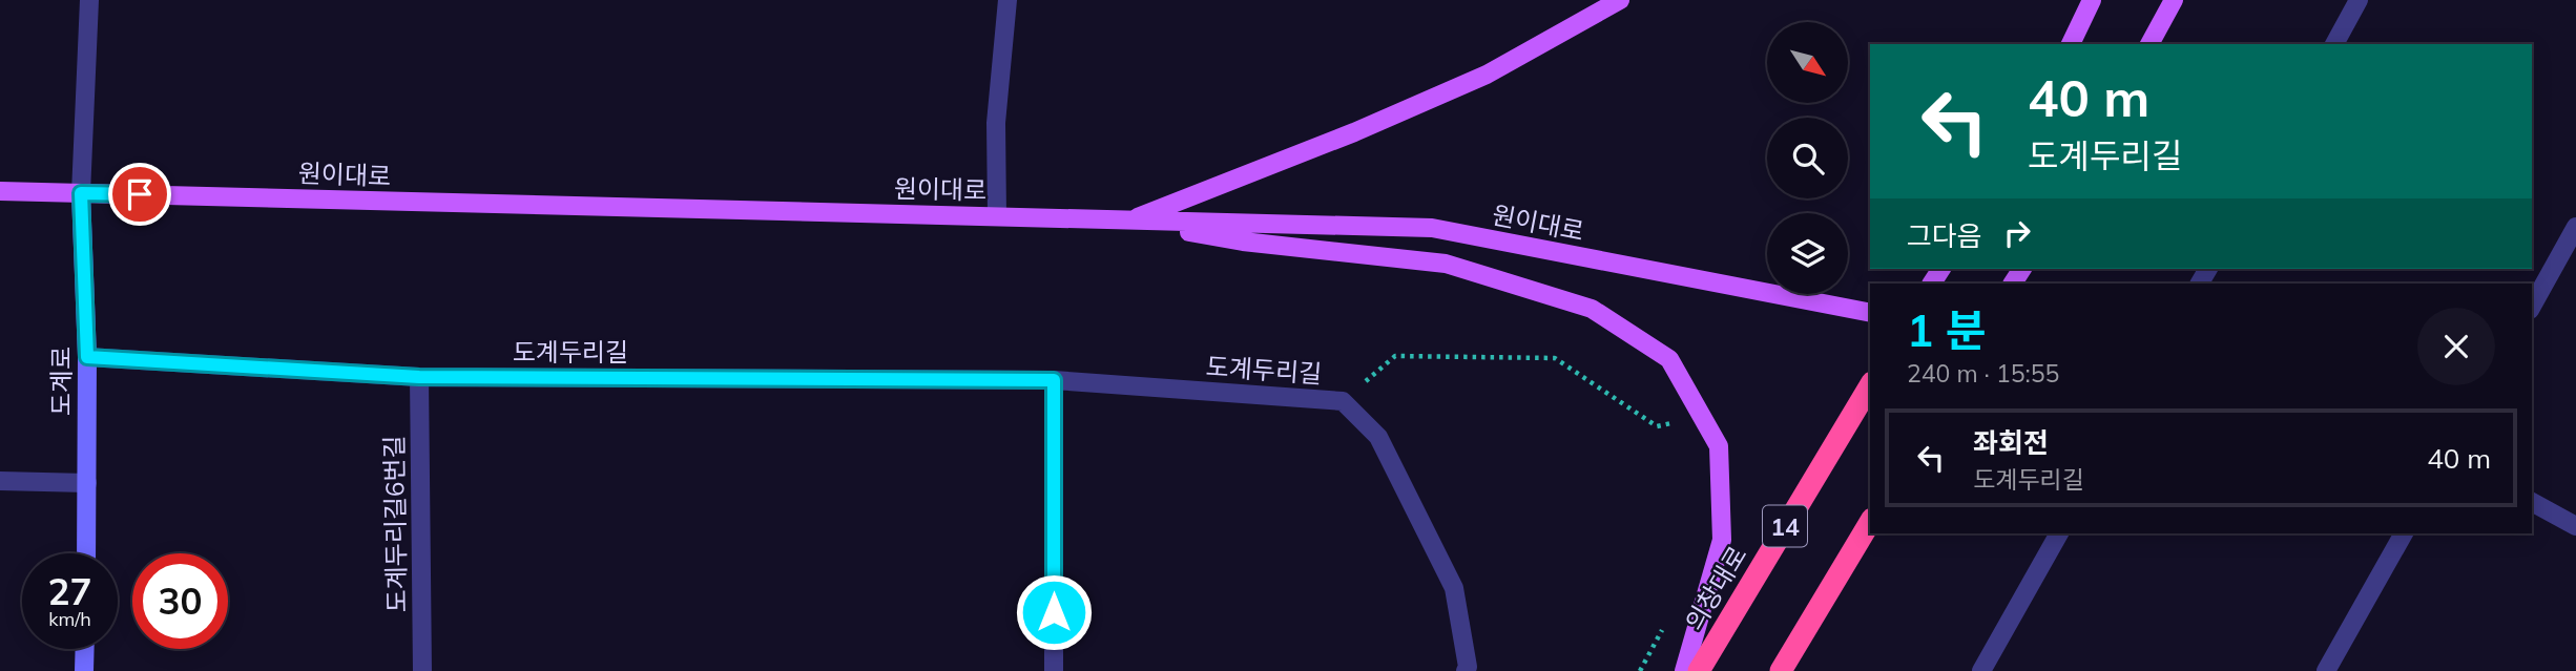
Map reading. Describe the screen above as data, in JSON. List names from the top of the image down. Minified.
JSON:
{"streets":{"highway":["14","의창대로"],"main road":["원이대로"],"street":["도계두리길","도계로","도계두리길6번길"]},"crossings":[["원이대로","도계로"],["도계두리길","도계로"],["도계두리길","도계두리길6번길"]],"north":"bottom right","page":{"turn":["40 m","도계두리길"],"then":"그다음","heading":["1 분","240 m · 15:55"],"list":[{"name":"좌회전","note":"도계두리길","value":"40 m"}],"speed":"27 km/h","limit":"30"}}
